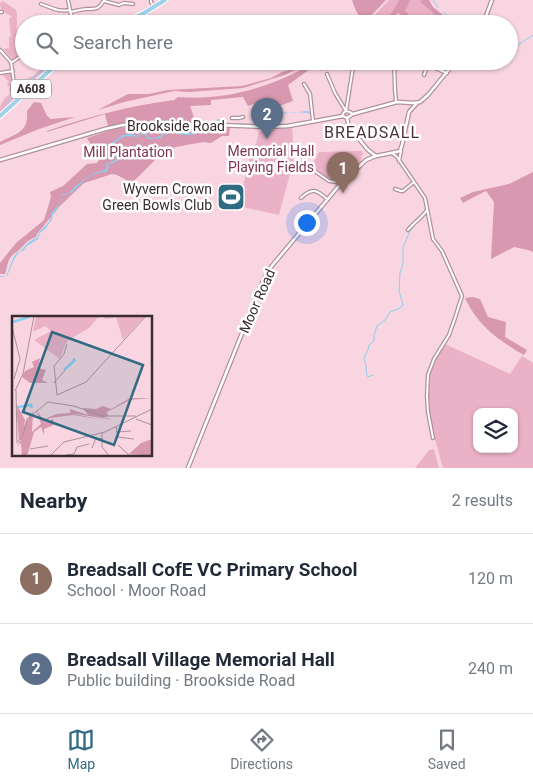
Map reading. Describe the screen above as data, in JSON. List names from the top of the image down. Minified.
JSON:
{"streets":{"main road":["A608"],"street":["Brookside Road","Moor Road"]},"districts":["BREADSALL"],"parks":["Memorial Hall Playing Fields","Mill Plantation"],"places":{"sports":["Wyvern Crown Green Bowls Club"]},"page":{"search":"Search here","pins":["2","1"],"heading":["Nearby","2 results"],"list":[{"mark":"1","name":"Breadsall CofE VC Primary School","note":"School · Moor Road","value":"120 m"},{"mark":"2","name":"Breadsall Village Memorial Hall","note":"Public building · Brookside Road","value":"240 m"}],"nav":["Map","Directions","Saved"]}}
